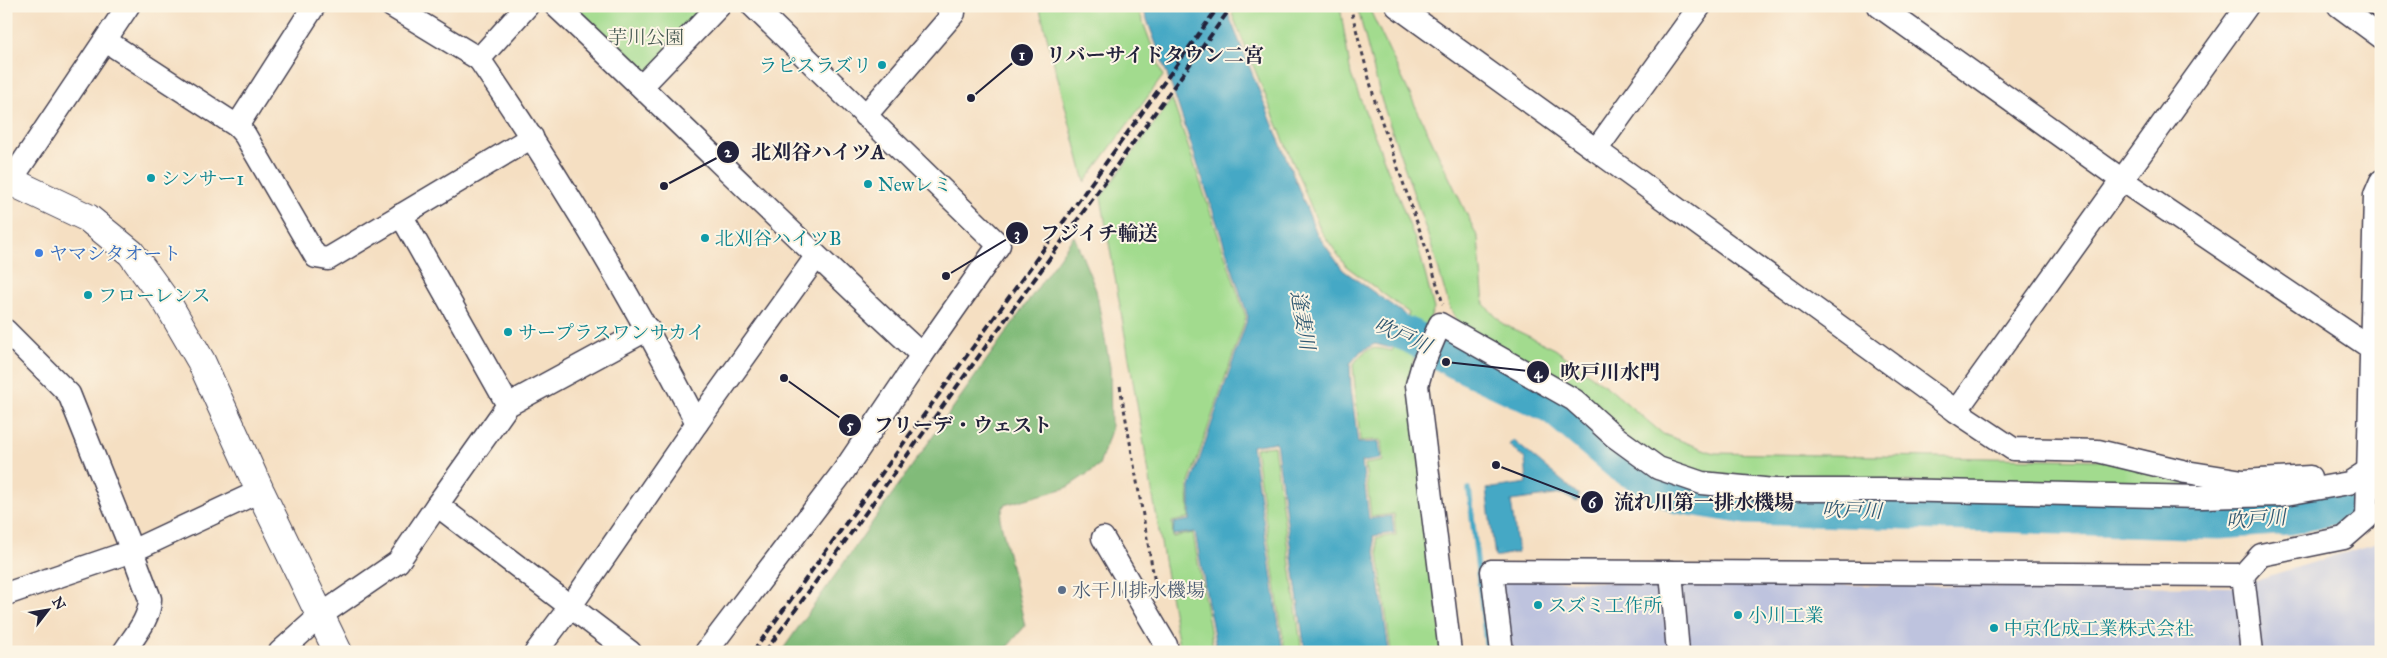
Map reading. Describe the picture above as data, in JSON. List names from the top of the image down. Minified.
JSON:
{"water":["逢妻川","吹戸川"],"parks":["芋川公園"],"places":["ラピスラズリ","リバーサイドタウン二宮","シンサー1","Newレミ","北刈谷ハイツA","北刈谷ハイツB","ヤマシタオート","フジイチ輸送","フローレンス","サープラスワンサカイ","吹戸川水門","フリーデ・ウェスト","流れ川第一排水機場","水干川排水機場","スズミ工作所","小川工業","中京化成工業株式会社"],"north":"top right"}
